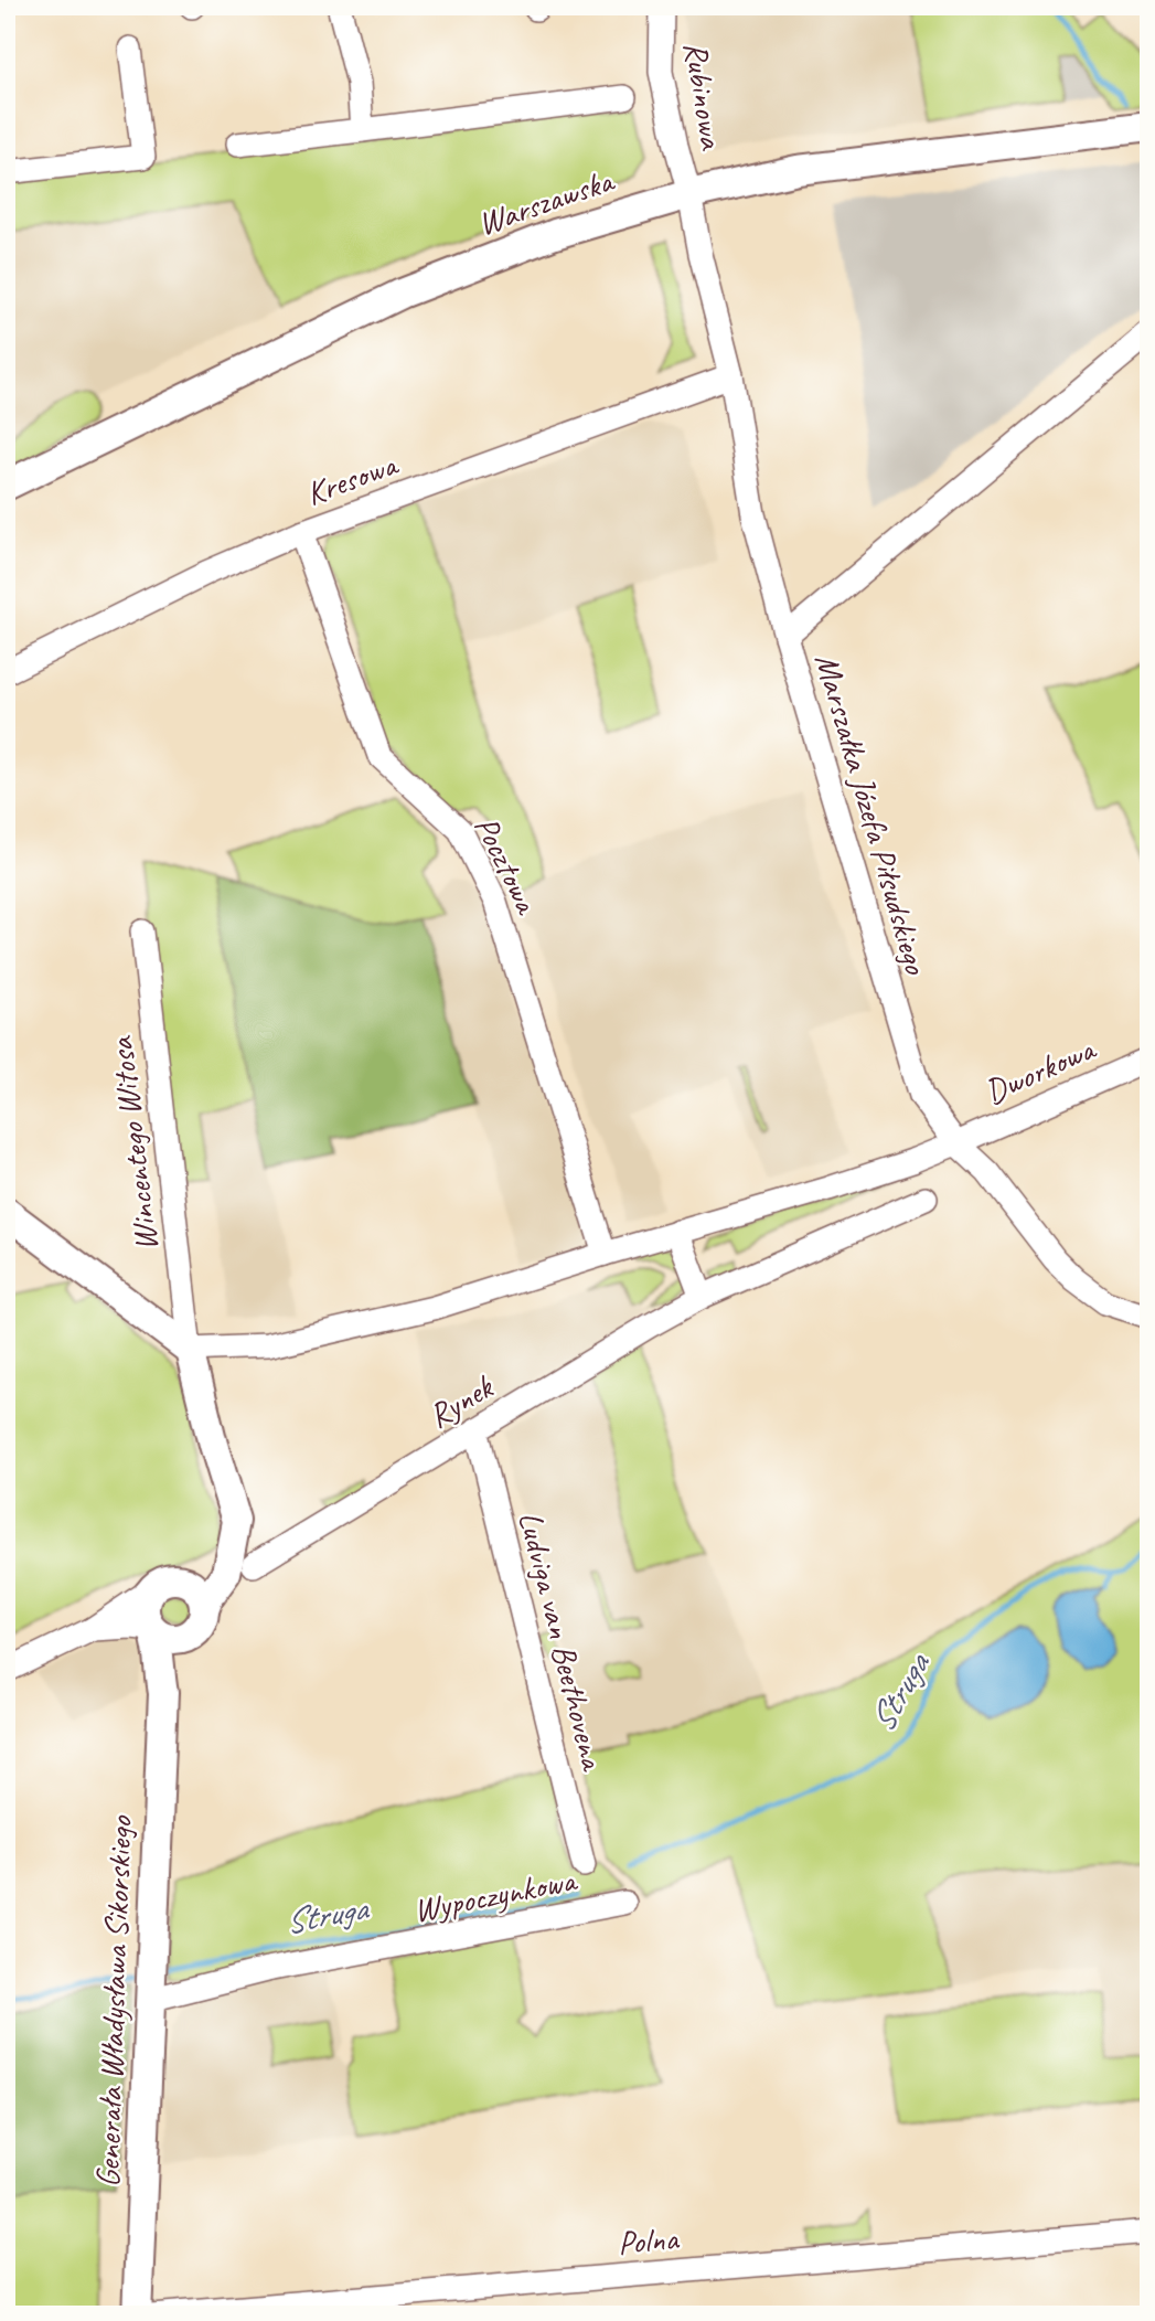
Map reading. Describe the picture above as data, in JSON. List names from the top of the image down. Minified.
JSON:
{"streets":{"main road":["Warszawska","Generała Władysława Sikorskiego"],"street":["Rubinowa","Kresowa","Marszałka Józefa Piłsudskiego","Pocztowa","Dworkowa","Wincentego Witosa","Rynek","Ludviga van Beethovena","Wypoczynkowa","Polna"]},"crossings":[["Rubinowa","Warszawska"],["Kresowa","Pocztowa"],["Marszałka Józefa Piłsudskiego","Dworkowa"],["Rynek","Ludviga van Beethovena"],["Wypoczynkowa","Generała Władysława Sikorskiego"]],"water":["Struga"]}
